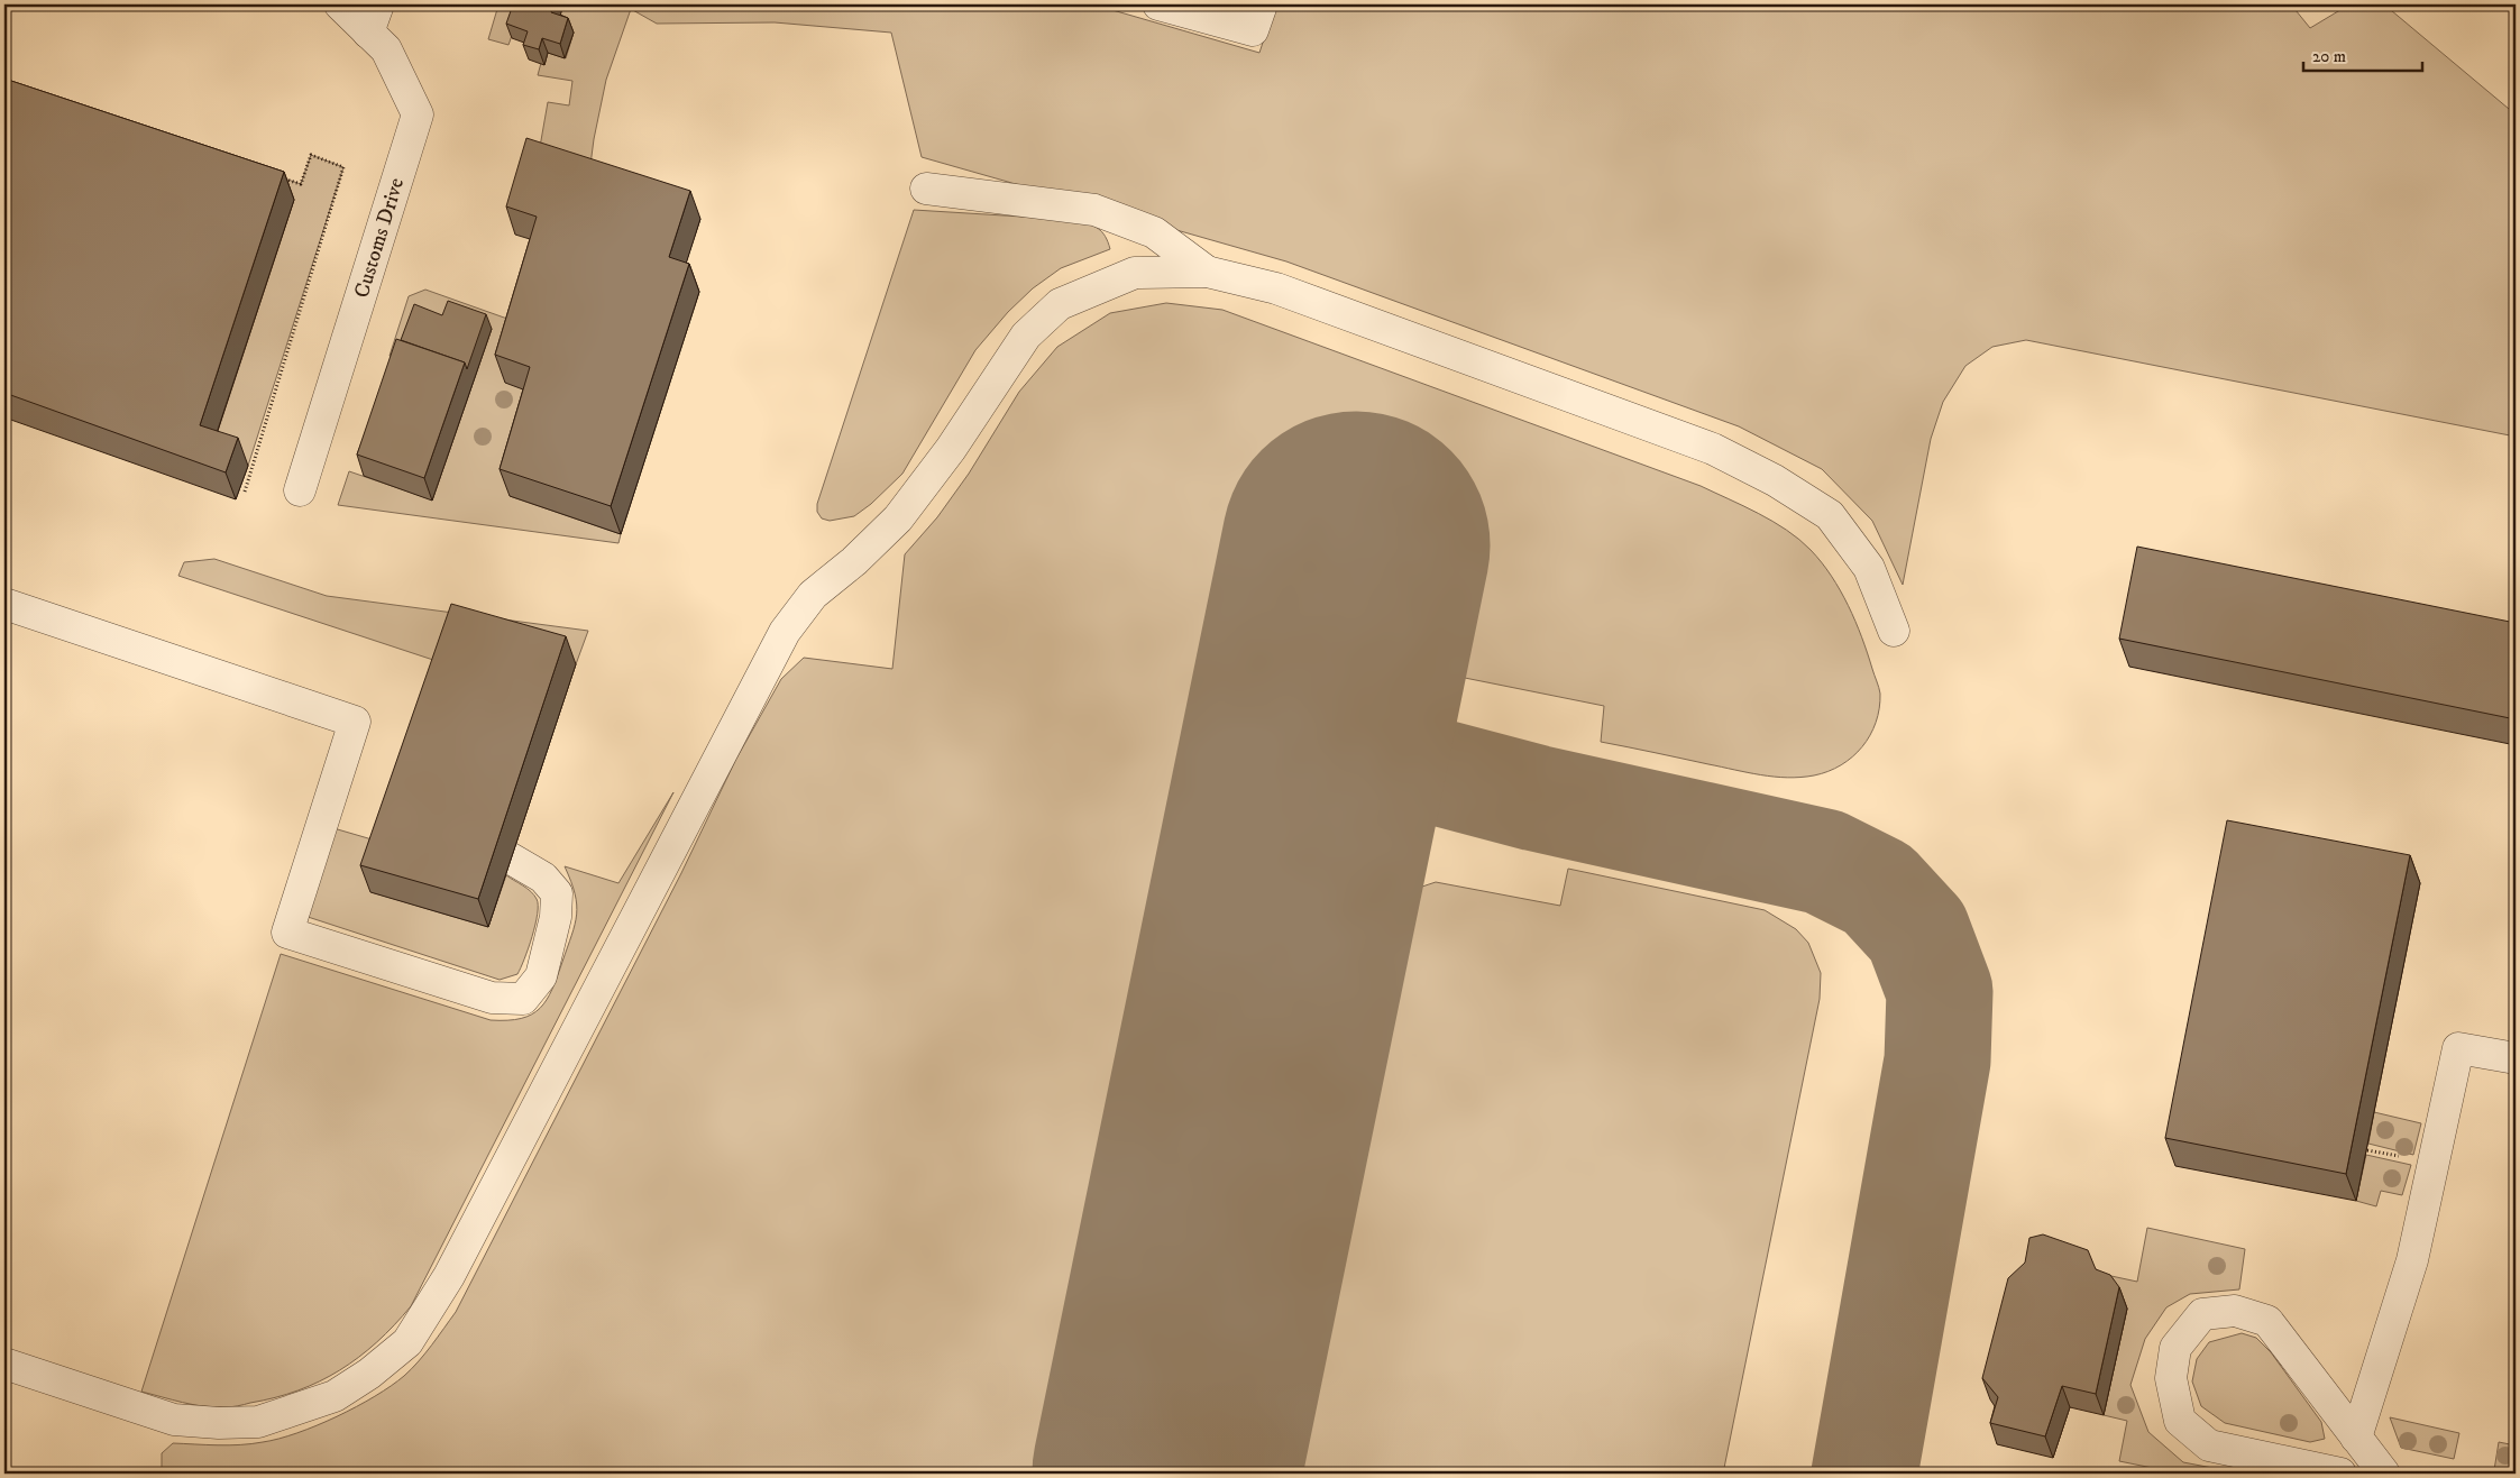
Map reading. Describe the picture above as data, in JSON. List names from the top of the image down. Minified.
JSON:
{"streets":{"lane":["Customs Drive"]},"scale_bar":"20 m"}
